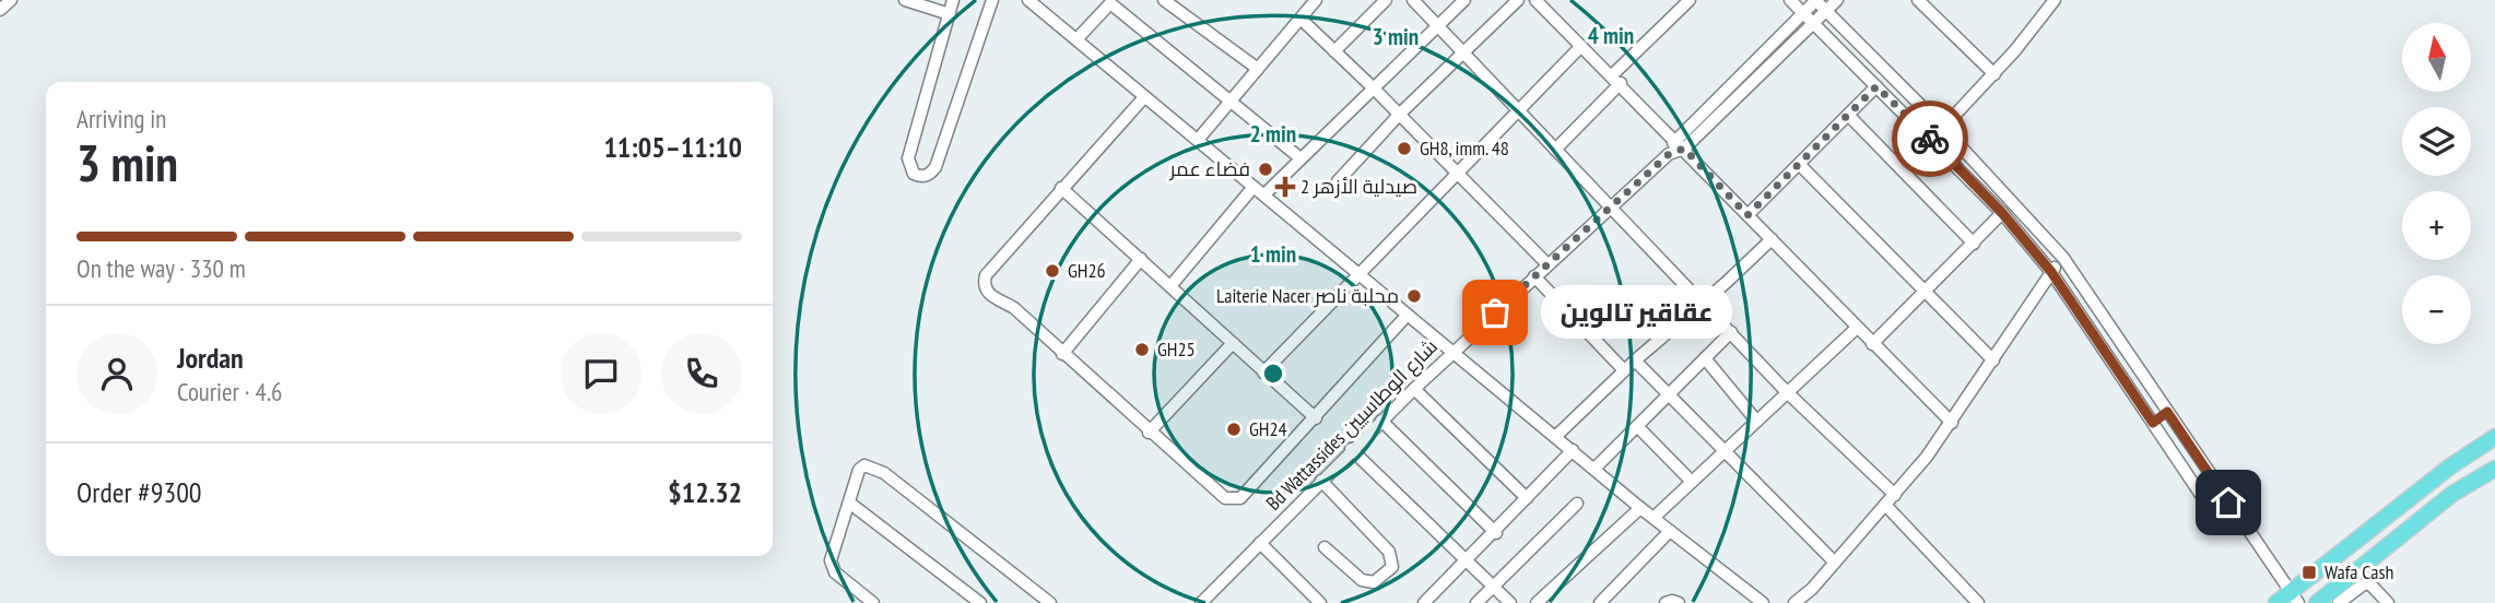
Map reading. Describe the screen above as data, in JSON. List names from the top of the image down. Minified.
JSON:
{"streets":{"street":["Bd Wattassides شارع الوطاسيين"]},"places":{"other":["GH8, imm. 48","فضاء عمر","GH26","Laiterie Nacer محلبة ناصر","عقاقير تالوين","GH25","GH24"],"health":["صيدلية الأزهر 2"],"transit":["Wafa Cash"]},"north":"top","page":{"map_buttons":["+","−"],"heading":["3 min","Arriving in","11:05–11:10"],"panel":["Jordan","Courier · 4.6","Order #9300","$12.32"],"bar":"On the way · 330 m","bubble":"عقاقير تالوين"},"rings":["4 min","3 min","2 min","1 min"]}
